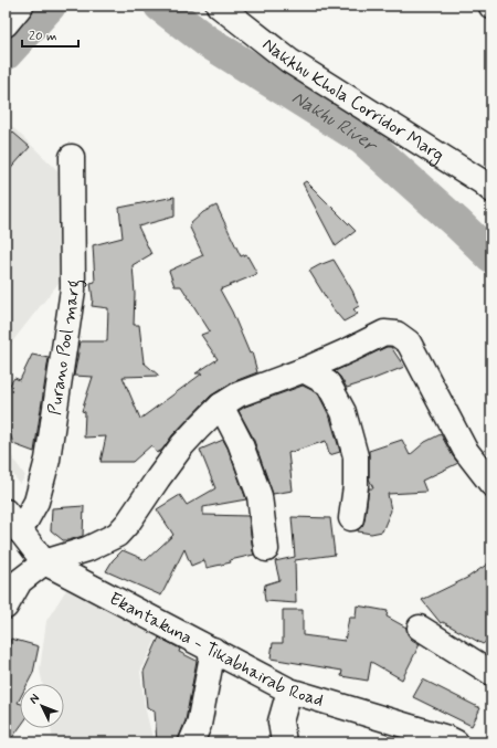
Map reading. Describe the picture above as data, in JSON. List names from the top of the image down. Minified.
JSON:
{"streets":{"street":["Nakkhu Khola Corridor Marg","Purano Pool marg","Ekantakuna - Tikabhairab Road"]},"crossings":[["Purano Pool marg","Ekantakuna - Tikabhairab Road"]],"water":["Nakhu River"],"scale_bar":"20 m","north":"top left"}
